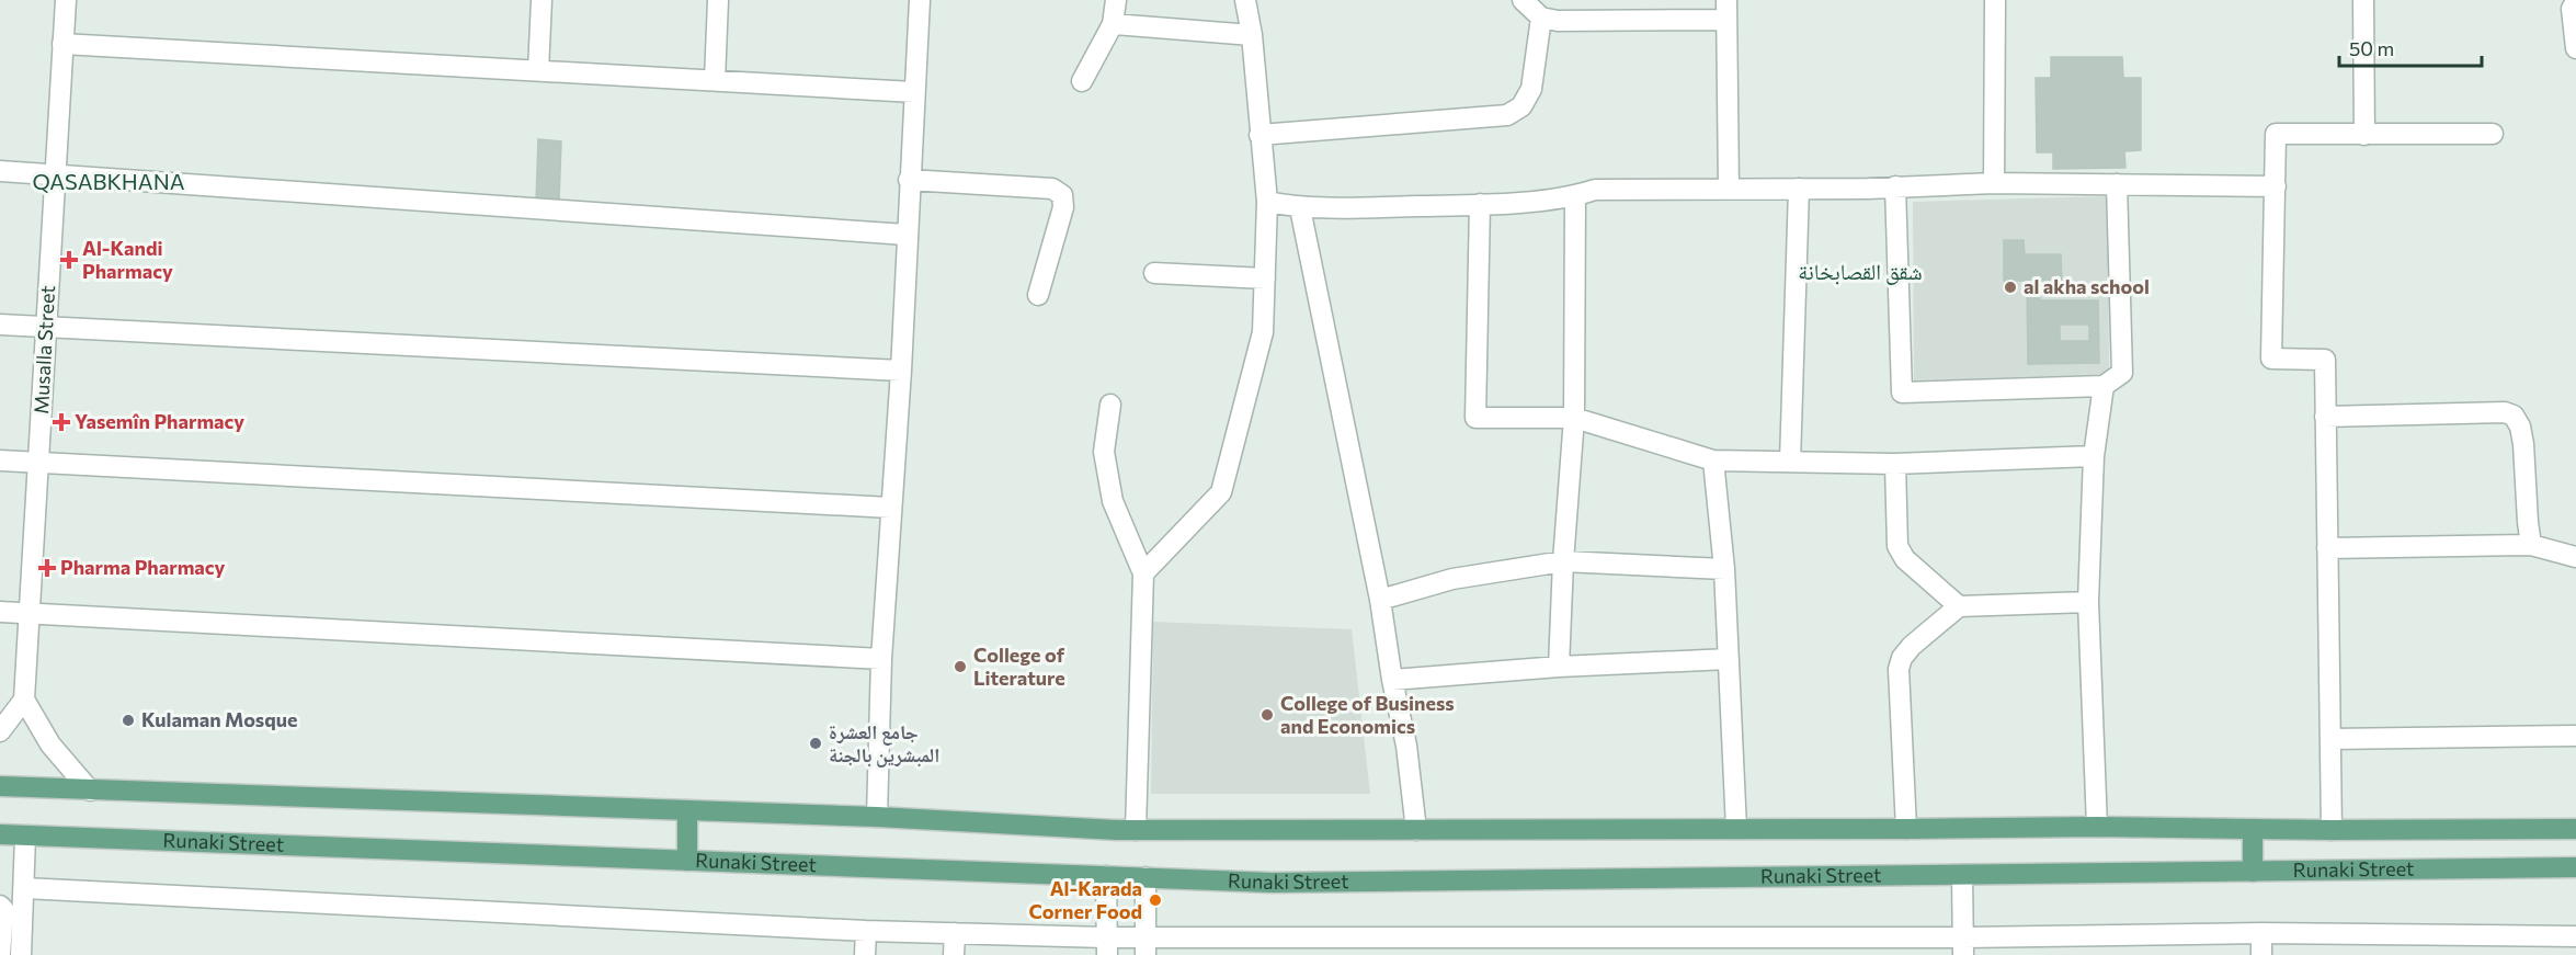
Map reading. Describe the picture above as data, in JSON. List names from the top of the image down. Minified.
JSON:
{"streets":{"main road":["Runaki Street"],"street":["Musalla Street"]},"districts":["QASABKHANA","شقق القصابخانة"],"places":{"health":["Al-Kandi Pharmacy","Yasemîn Pharmacy","Pharma Pharmacy"],"other":["al akha school","College of Literature","College of Business and Economics","Kulaman Mosque","جامع العشرة المبشرين بالجنة","Al-Karada Corner Food"]},"scale_bar":"50 m"}
